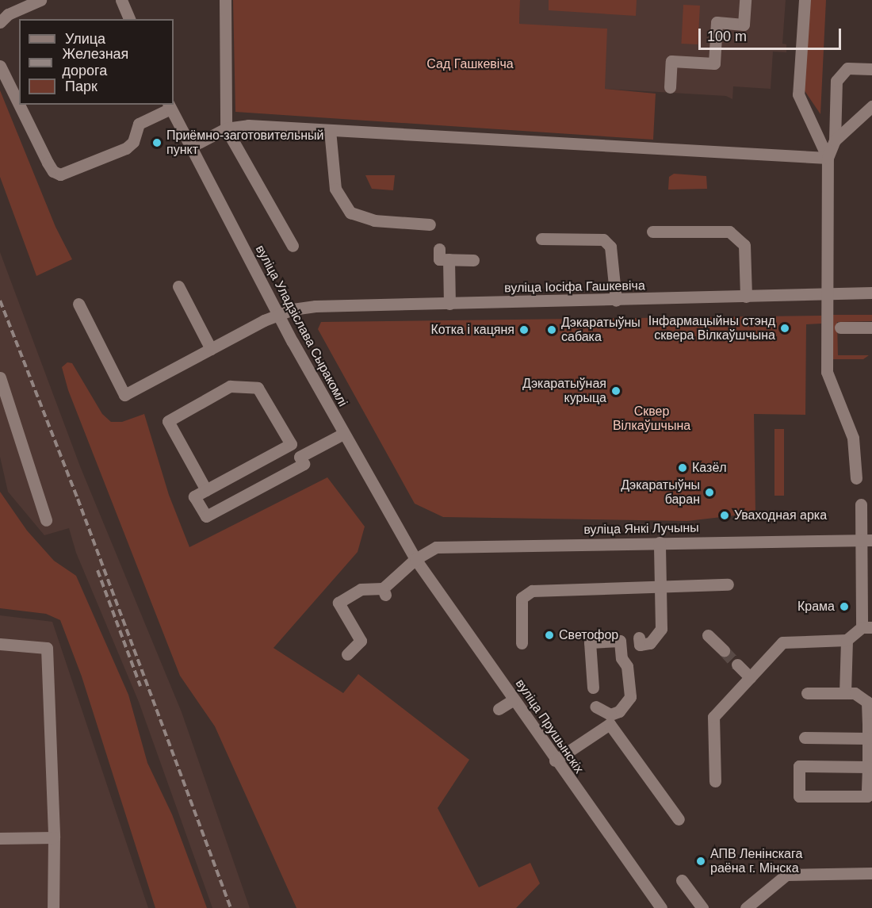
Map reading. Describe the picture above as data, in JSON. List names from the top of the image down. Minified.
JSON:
{"streets":{"street":["вуліца Іосіфа Гашкевіча","вуліца Уладзіслава Сыракомлі","вуліца Янкі Лучыны","вуліца Прушынскіх"]},"crossings":[["вуліца Іосіфа Гашкевіча","вуліца Уладзіслава Сыракомлі"],["вуліца Уладзіслава Сыракомлі","вуліца Янкі Лучыны"],["вуліца Уладзіслава Сыракомлі","вуліца Прушынскіх"],["вуліца Янкі Лучыны","вуліца Прушынскіх"]],"parks":["Сад Гашкевіча","Сквер Вілкаўшчына"],"places":["Приёмно-заготовительный пункт","Інфармацыйны стэнд сквера Вілкаўшчына","Котка і кацяня","Дэкаратыўны сабака","Дэкаратыўная курыца","Казёл","Дэкаратыўны баран","Уваходная арка","Крама","Светофор","АПВ Ленінскага раёна г. Мінска"],"legend":["Улица","Железная дорога","Парк"],"scale_bar":"100 m"}
